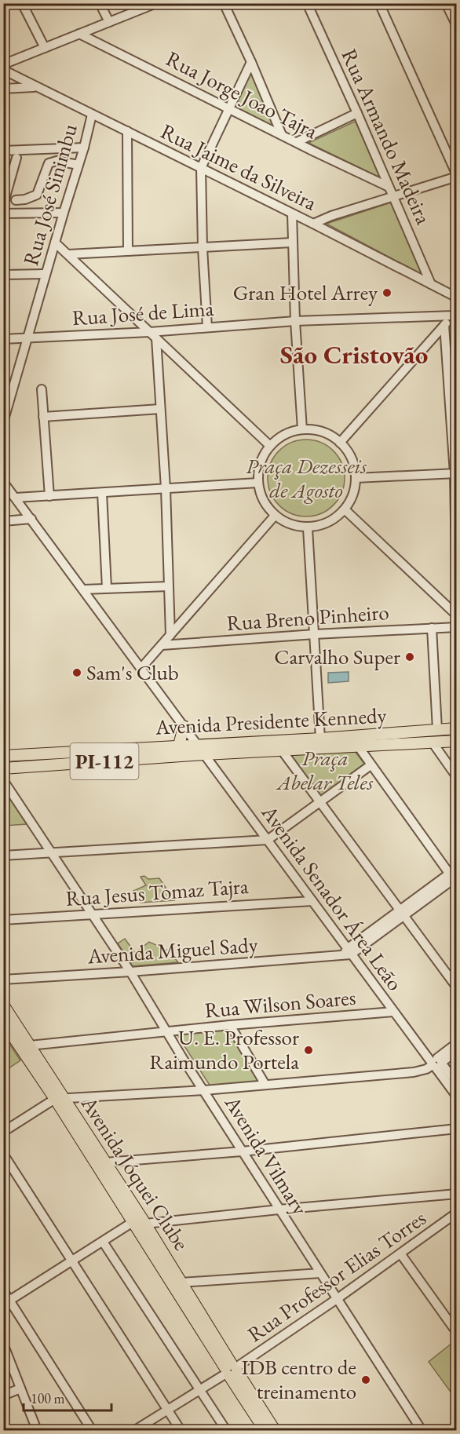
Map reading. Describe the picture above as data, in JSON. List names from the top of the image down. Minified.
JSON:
{"streets":{"main road":["Avenida Presidente Kennedy","PI-112","Avenida Jóquei Clube"],"street":["Rua Jorge Joao Tajra","Rua Armando Madeira","Rua Jaime da Silveira","Rua José Sinimbu","Rua José de Lima","Rua Breno Pinheiro","Rua Jesus Tomaz Tajra","Avenida Senador Área Leão","Avenida Miguel Sady","Rua Wilson Soares","Avenida Vilmary","Rua Professor Elias Torres"]},"crossings":[["Rua Jorge Joao Tajra","Rua Armando Madeira"],["Rua Armando Madeira","Rua Jaime da Silveira"],["Rua Jaime da Silveira","Rua José Sinimbu"],["Rua José Sinimbu","Rua José de Lima"],["Avenida Presidente Kennedy","Avenida Senador Área Leão"],["Rua Jesus Tomaz Tajra","Avenida Senador Área Leão"],["Rua Jesus Tomaz Tajra","Avenida Vilmary"],["Avenida Senador Área Leão","Avenida Miguel Sady"],["Avenida Senador Área Leão","Rua Wilson Soares"],["Avenida Miguel Sady","Avenida Vilmary"],["Rua Wilson Soares","Avenida Vilmary"],["Rua Wilson Soares","Avenida Jóquei Clube"],["Avenida Vilmary","Rua Professor Elias Torres"],["Avenida Jóquei Clube","Rua Professor Elias Torres"]],"districts":["São Cristovão"],"parks":["Praça Dezesseis de Agosto","Praça Abelar Teles"],"places":["Gran Hotel Arrey","Carvalho Super","Sam's Club","U. E. Professor Raimundo Portela","IDB centro de treinamento"],"scale_bar":"100 m"}
